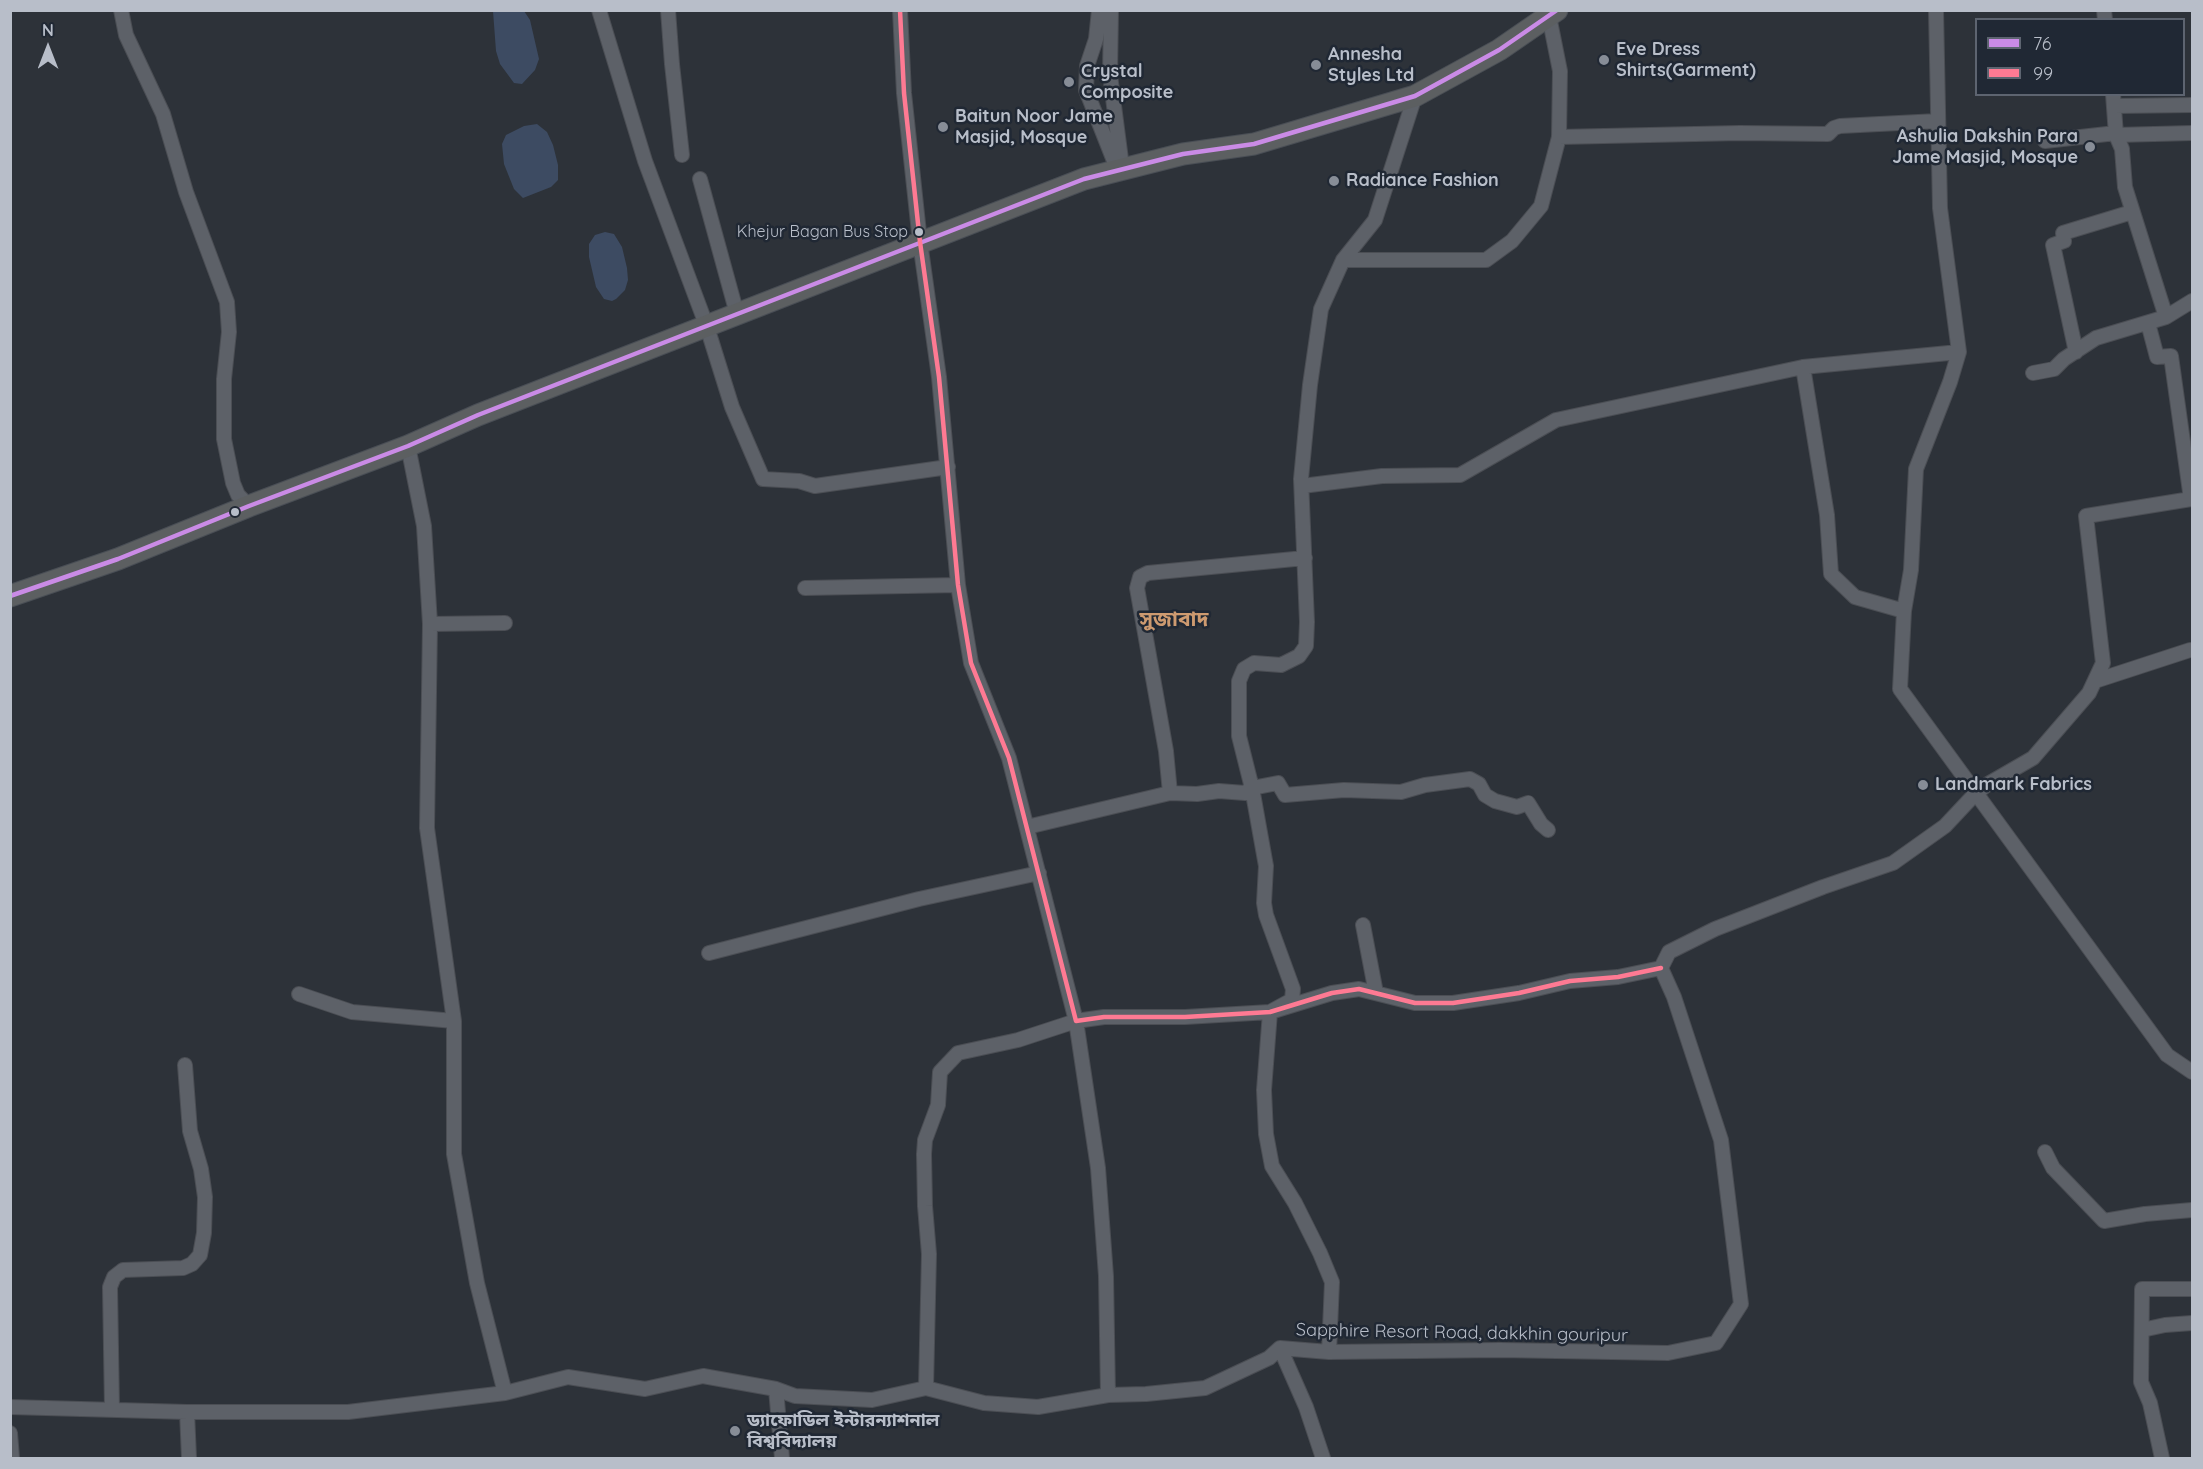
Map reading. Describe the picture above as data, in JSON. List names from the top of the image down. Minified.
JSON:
{"streets":{"street":["Sapphire Resort Road, dakkhin gouripur"]},"districts":["সুজাবাদ"],"places":["Eve Dress Shirts(Garment)","Annesha Styles Ltd","Crystal Composite","Baitun Noor Jame Masjid, Mosque","Ashulia Dakshin Para Jame Masjid, Mosque","Radiance Fashion","Khejur Bagan Bus Stop","Landmark Fabrics","ড্যাফোডিল ইন্টারন্যাশনাল বিশ্ববিদ্যালয়"],"lines":["transit line 76","transit line 99"],"legend":["76","99"],"north":"top"}
